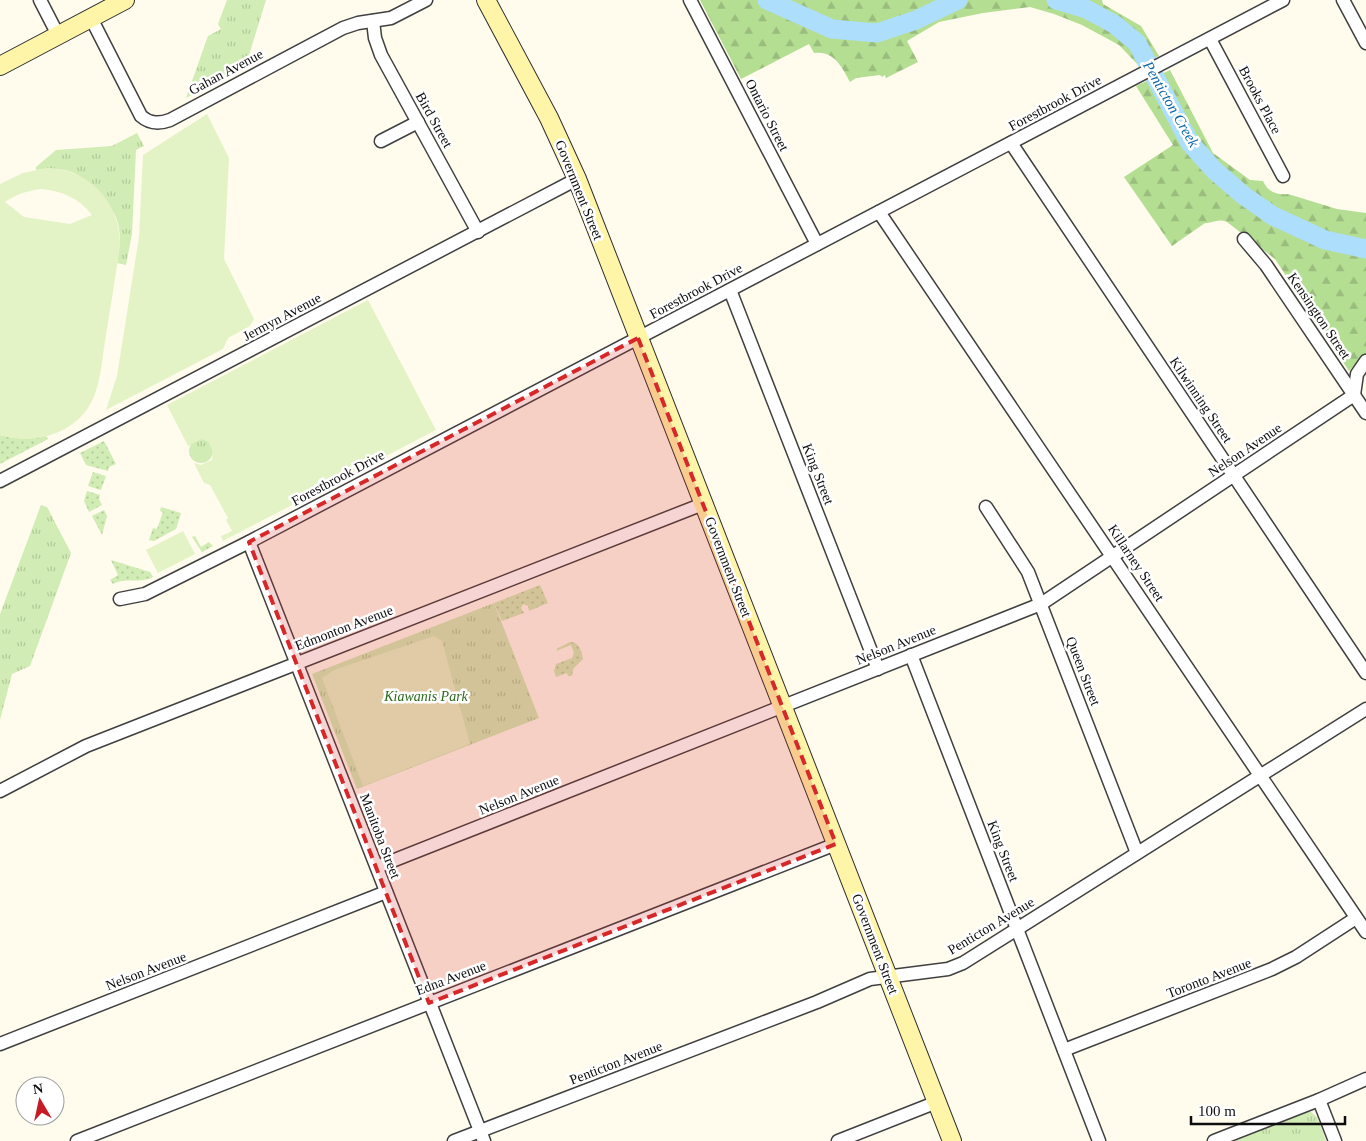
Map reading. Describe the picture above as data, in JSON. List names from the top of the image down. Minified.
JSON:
{"streets":{"street":["Gahan Avenue","Brooks Place","Forestbrook Drive","Ontario Street","Bird Street","Government Street","Kensington Street","Jermyn Avenue","Kilwinning Street","Nelson Avenue","King Street","Killarney Street","Edmonton Avenue","Queen Street","Manitoba Street","Penticton Avenue","Edna Avenue","Toronto Avenue"]},"crossings":[["Gahan Avenue","Bird Street"],["Brooks Place","Forestbrook Drive"],["Forestbrook Drive","Ontario Street"],["Forestbrook Drive","Government Street"],["Forestbrook Drive","Kilwinning Street"],["Forestbrook Drive","King Street"],["Forestbrook Drive","Killarney Street"],["Forestbrook Drive","Manitoba Street"],["Bird Street","Jermyn Avenue"],["Government Street","Jermyn Avenue"],["Government Street","Nelson Avenue"],["Government Street","Edmonton Avenue"],["Government Street","Penticton Avenue"],["Government Street","Edna Avenue"],["Kensington Street","Nelson Avenue"],["Kilwinning Street","Nelson Avenue"],["Nelson Avenue","King Street"],["Nelson Avenue","Killarney Street"],["Nelson Avenue","Queen Street"],["Nelson Avenue","Manitoba Street"],["King Street","Penticton Avenue"],["King Street","Toronto Avenue"],["Killarney Street","Penticton Avenue"],["Killarney Street","Toronto Avenue"],["Edmonton Avenue","Manitoba Street"],["Queen Street","Penticton Avenue"],["Manitoba Street","Penticton Avenue"],["Manitoba Street","Edna Avenue"]],"water":["Penticton Creek"],"parks":["Kiawanis Park"],"scale_bar":"100 m","north":"top"}
